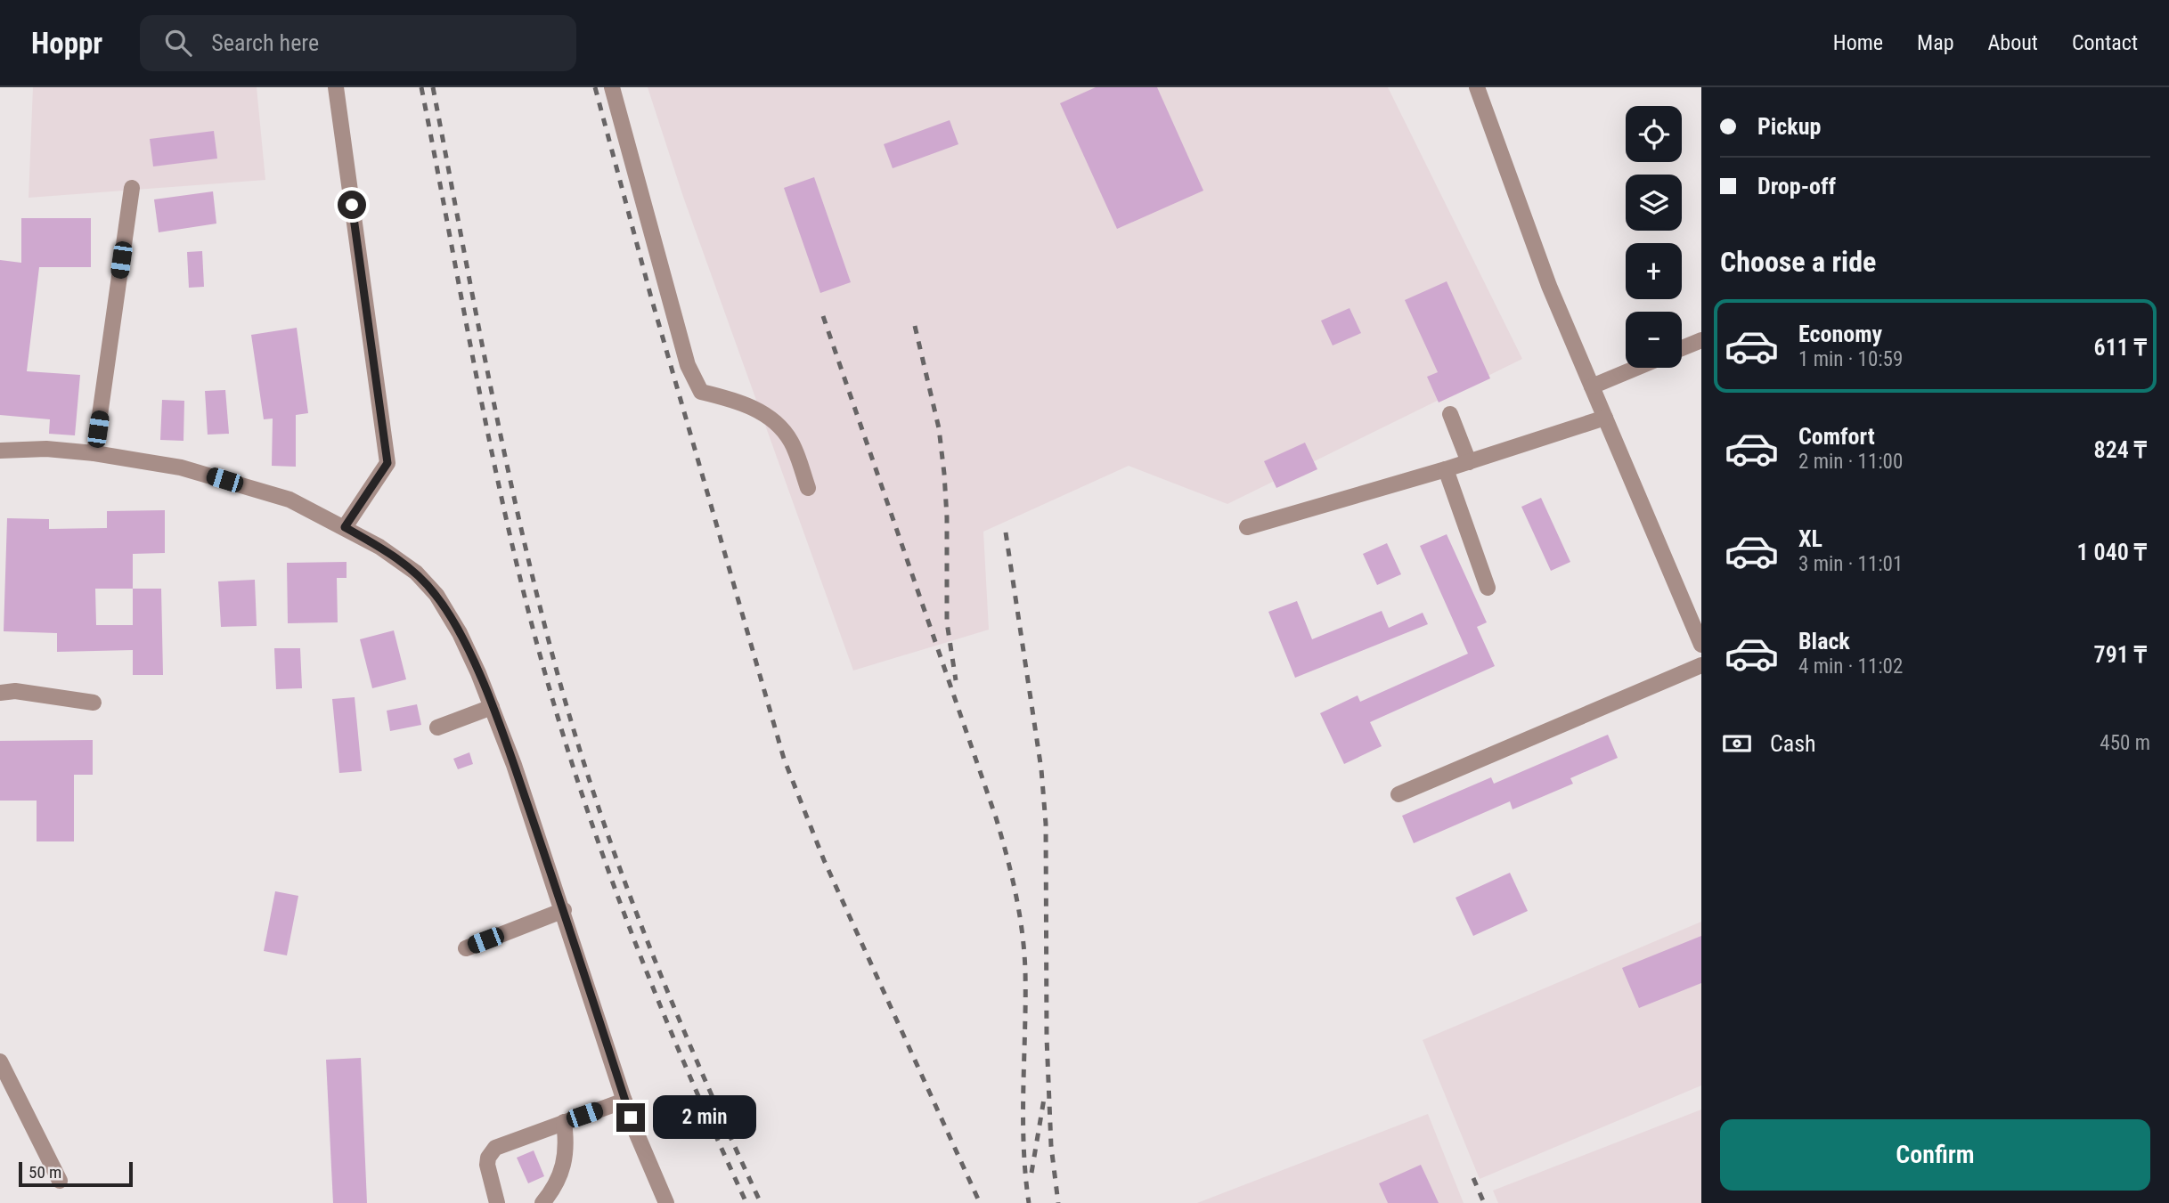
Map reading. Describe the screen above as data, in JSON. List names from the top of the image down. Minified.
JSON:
{"scale_bar":"50 m","page":{"header":"Hoppr","search":"Search here","nav":["Home","Map","About","Contact"],"banner":["Pickup","Drop-off"],"map_buttons":["+","−"],"heading":"Choose a ride","list":[{"name":"Economy","note":"1 min · 10:59","value":"611 ₸"},{"name":"Comfort","note":"2 min · 11:00","value":"824 ₸"},{"name":"XL","note":"3 min · 11:01","value":"1 040 ₸"},{"name":"Black","note":"4 min · 11:02","value":"791 ₸"}],"pay":["Cash","450 m"],"bubble":"2 min","buttons":"Confirm","scale":"50 m"}}
